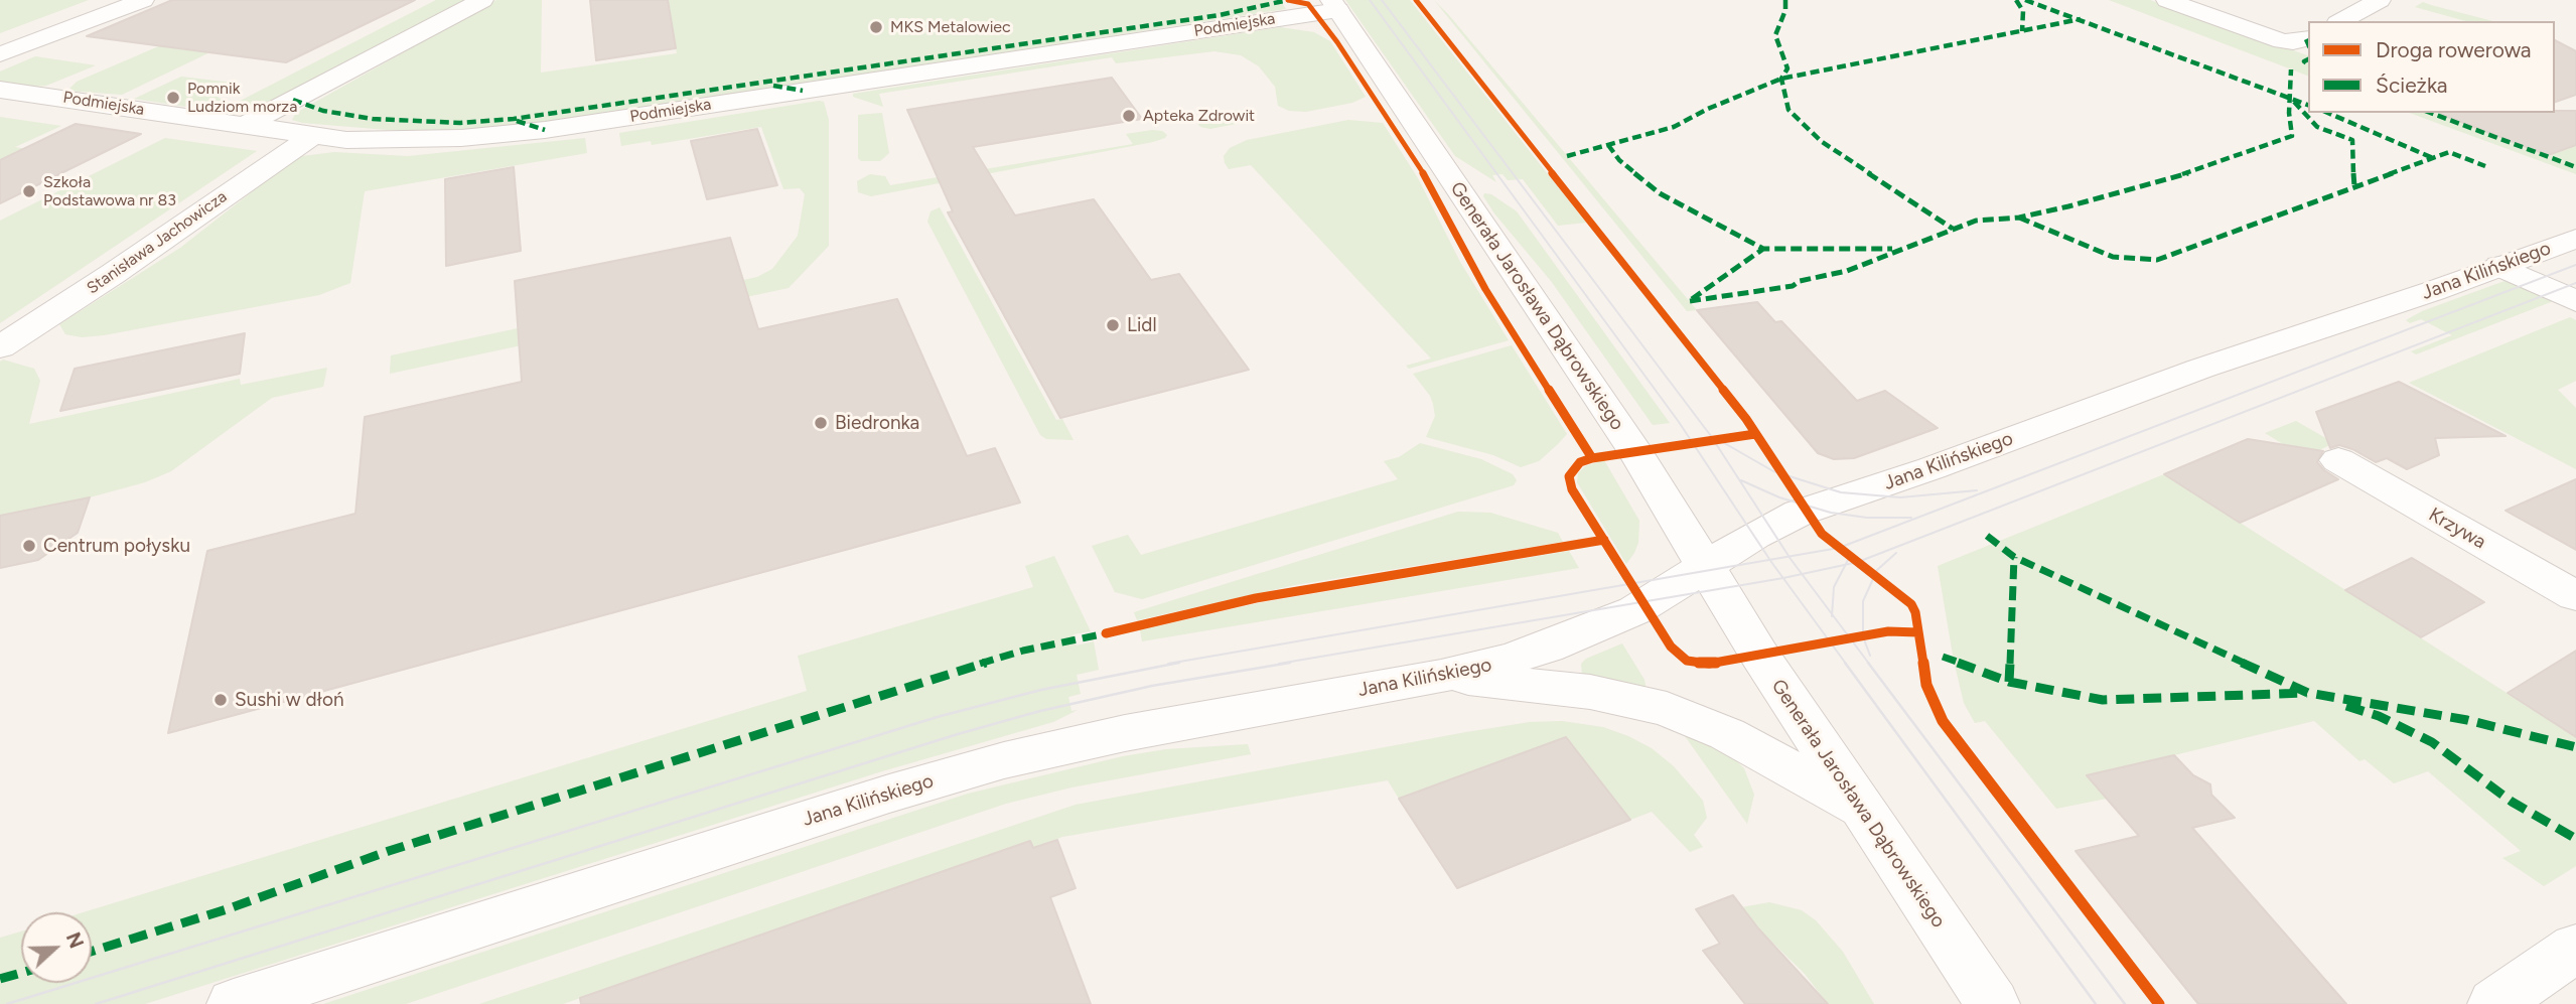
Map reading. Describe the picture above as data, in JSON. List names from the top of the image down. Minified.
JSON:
{"streets":{"street":["Podmiejska","Stanisława Jachowicza","Jana Kilińskiego","Generała Jarosława Dąbrowskiego","Krzywa"]},"crossings":[["Podmiejska","Stanisława Jachowicza"],["Podmiejska","Generała Jarosława Dąbrowskiego"],["Jana Kilińskiego","Generała Jarosława Dąbrowskiego"]],"places":["MKS Metalowiec","Pomnik Ludziom morza","Apteka Zdrowit","Szkoła Podstawowa nr 83","Lidl","Biedronka","Centrum połysku","Sushi w dłoń"],"legend":["Droga rowerowa","Ścieżka"],"north":"right"}
